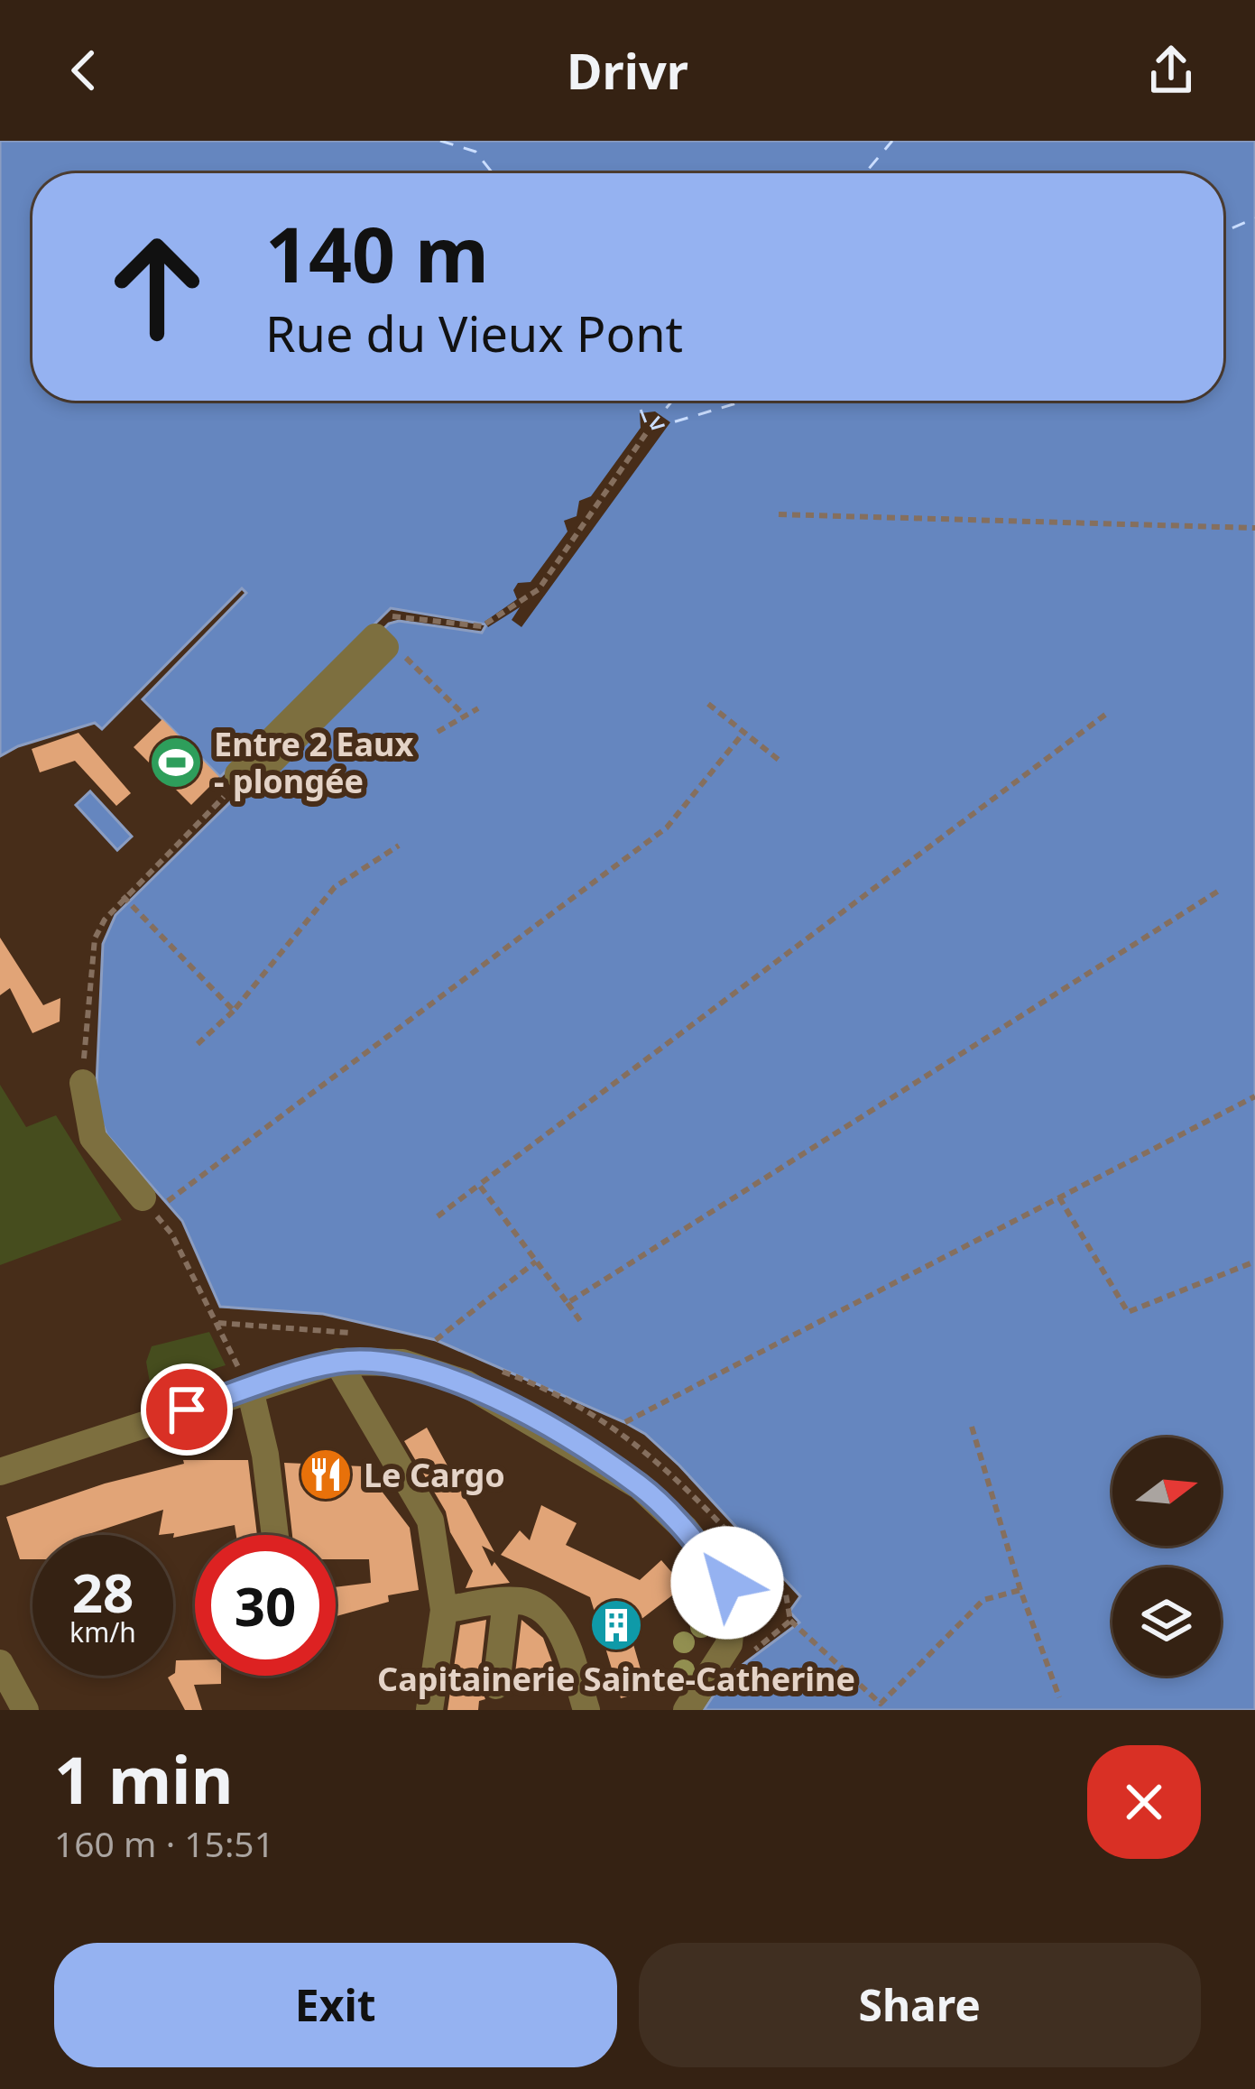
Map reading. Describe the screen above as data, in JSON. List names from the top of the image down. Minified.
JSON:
{"places":{"sports":["Entre 2 Eaux - plongée"],"restaurant":["Le Cargo"],"building":["Capitainerie Sainte-Catherine"]},"north":"right","page":{"header":"Drivr","turn":["140 m","Rue du Vieux Pont"],"speed":"28 km/h","limit":"30","heading":["1 min","160 m · 15:51"],"buttons":["Exit","Share"]}}
